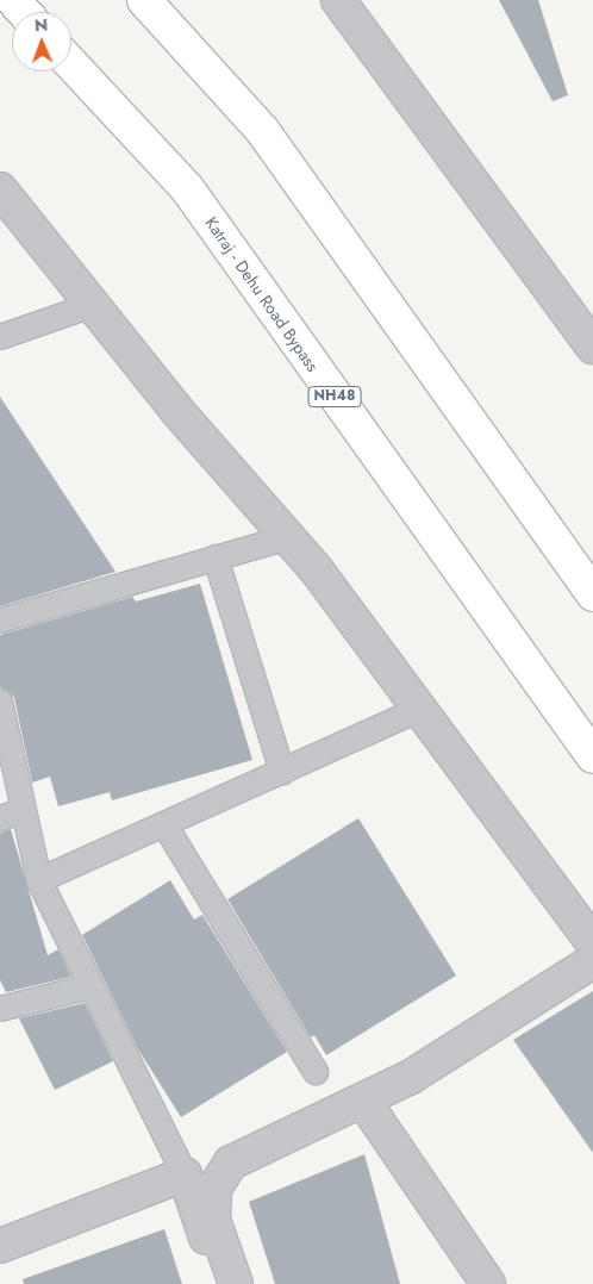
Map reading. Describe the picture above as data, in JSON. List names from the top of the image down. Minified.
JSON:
{"streets":{"highway":["Katraj - Dehu Road Bypass","NH48"]},"north":"top"}
